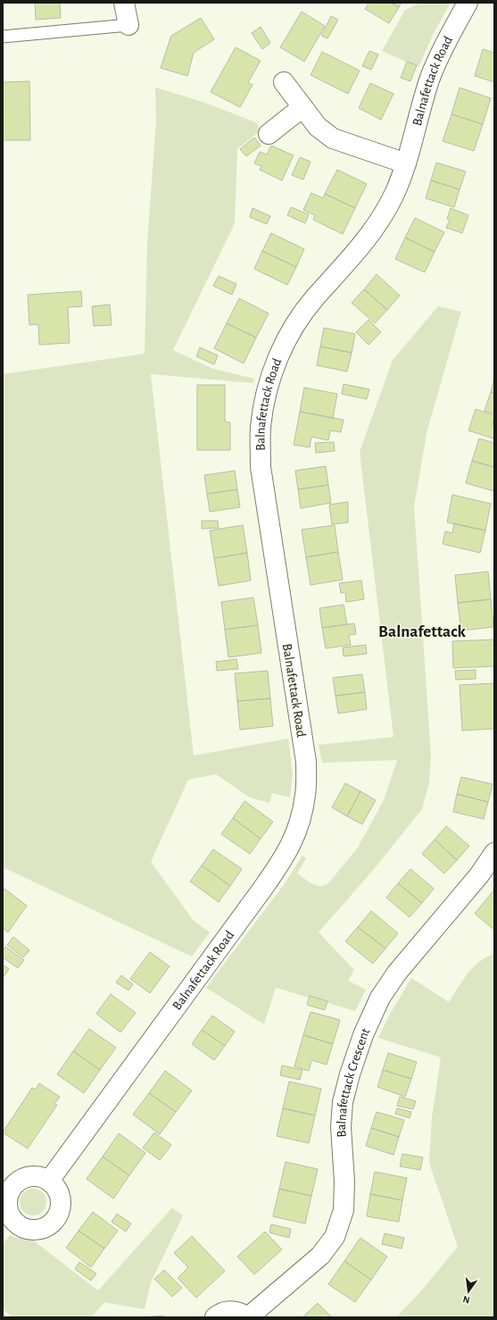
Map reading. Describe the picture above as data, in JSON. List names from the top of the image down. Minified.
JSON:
{"streets":{"street":["Balnafettack Road","Balnafettack Crescent"]},"districts":["Balnafettack"],"north":"bottom"}
